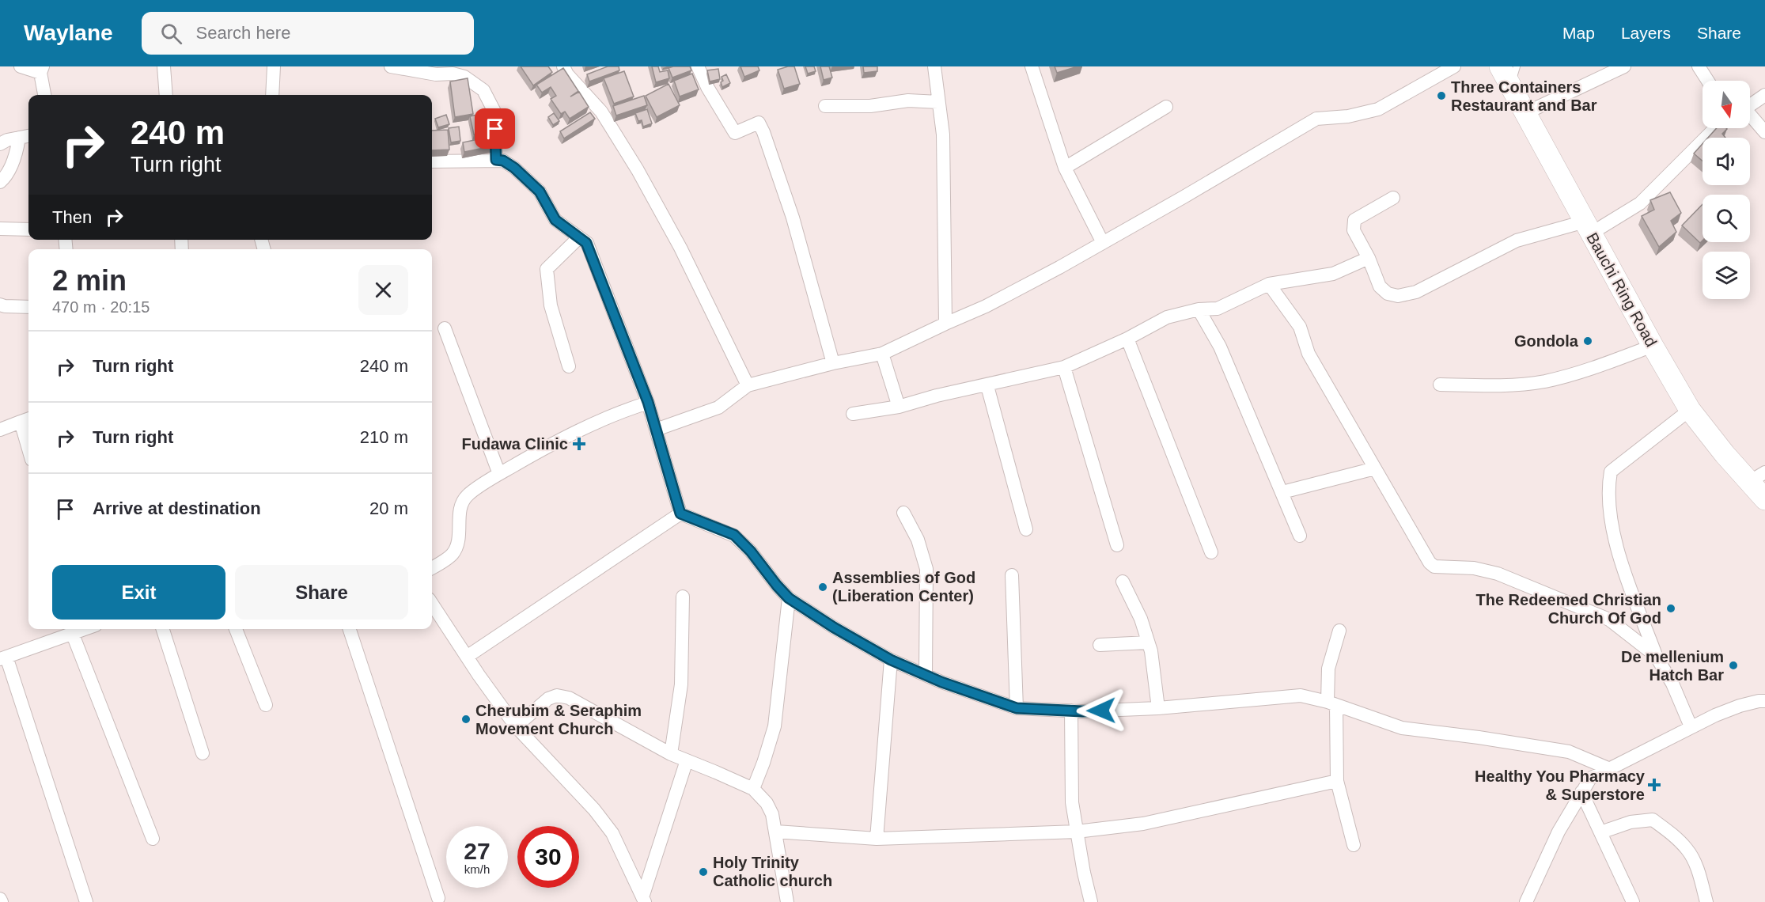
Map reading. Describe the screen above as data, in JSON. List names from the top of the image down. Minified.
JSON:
{"streets":{"main road":["Bauchi Ring Road"]},"places":{"other":["Three Containers Restaurant and Bar","Gondola","Assemblies of God (Liberation Center)","The Redeemed Christian Church Of God","De mellenium Hatch Bar","Cherubim & Seraphim Movement Church","Holy Trinity Catholic church"],"health":["Fudawa Clinic","Healthy You Pharmacy & Superstore"]},"north":"bottom","page":{"header":"Waylane","search":"Search here","nav":["Map","Layers","Share"],"turn":["240 m","Turn right"],"then":"Then","heading":["2 min","470 m · 20:15"],"list":[{"name":"Turn right","value":"240 m"},{"name":"Turn right","value":"210 m"},{"name":"Arrive at destination","value":"20 m"}],"buttons":["Exit","Share"],"speed":"27 km/h","limit":"30"}}
